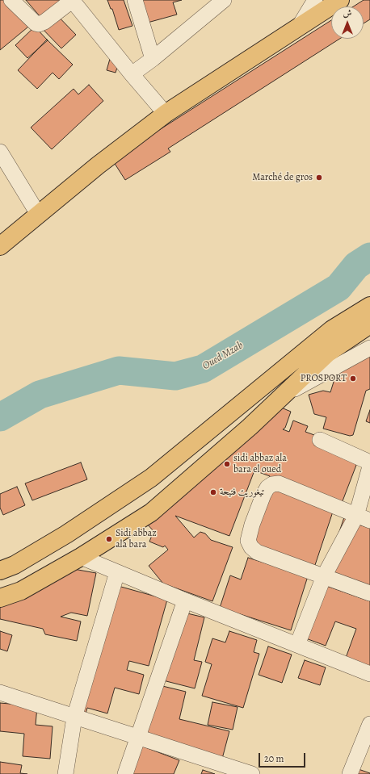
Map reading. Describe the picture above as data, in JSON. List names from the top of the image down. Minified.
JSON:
{"water":["Oued Mzab"],"places":["Marché de gros","PROSPORT","sidi abbaz ala bara el oued","تيغوريت فتيحة","Sidi abbaz ala bara"],"scale_bar":"20 m","north":"top"}
